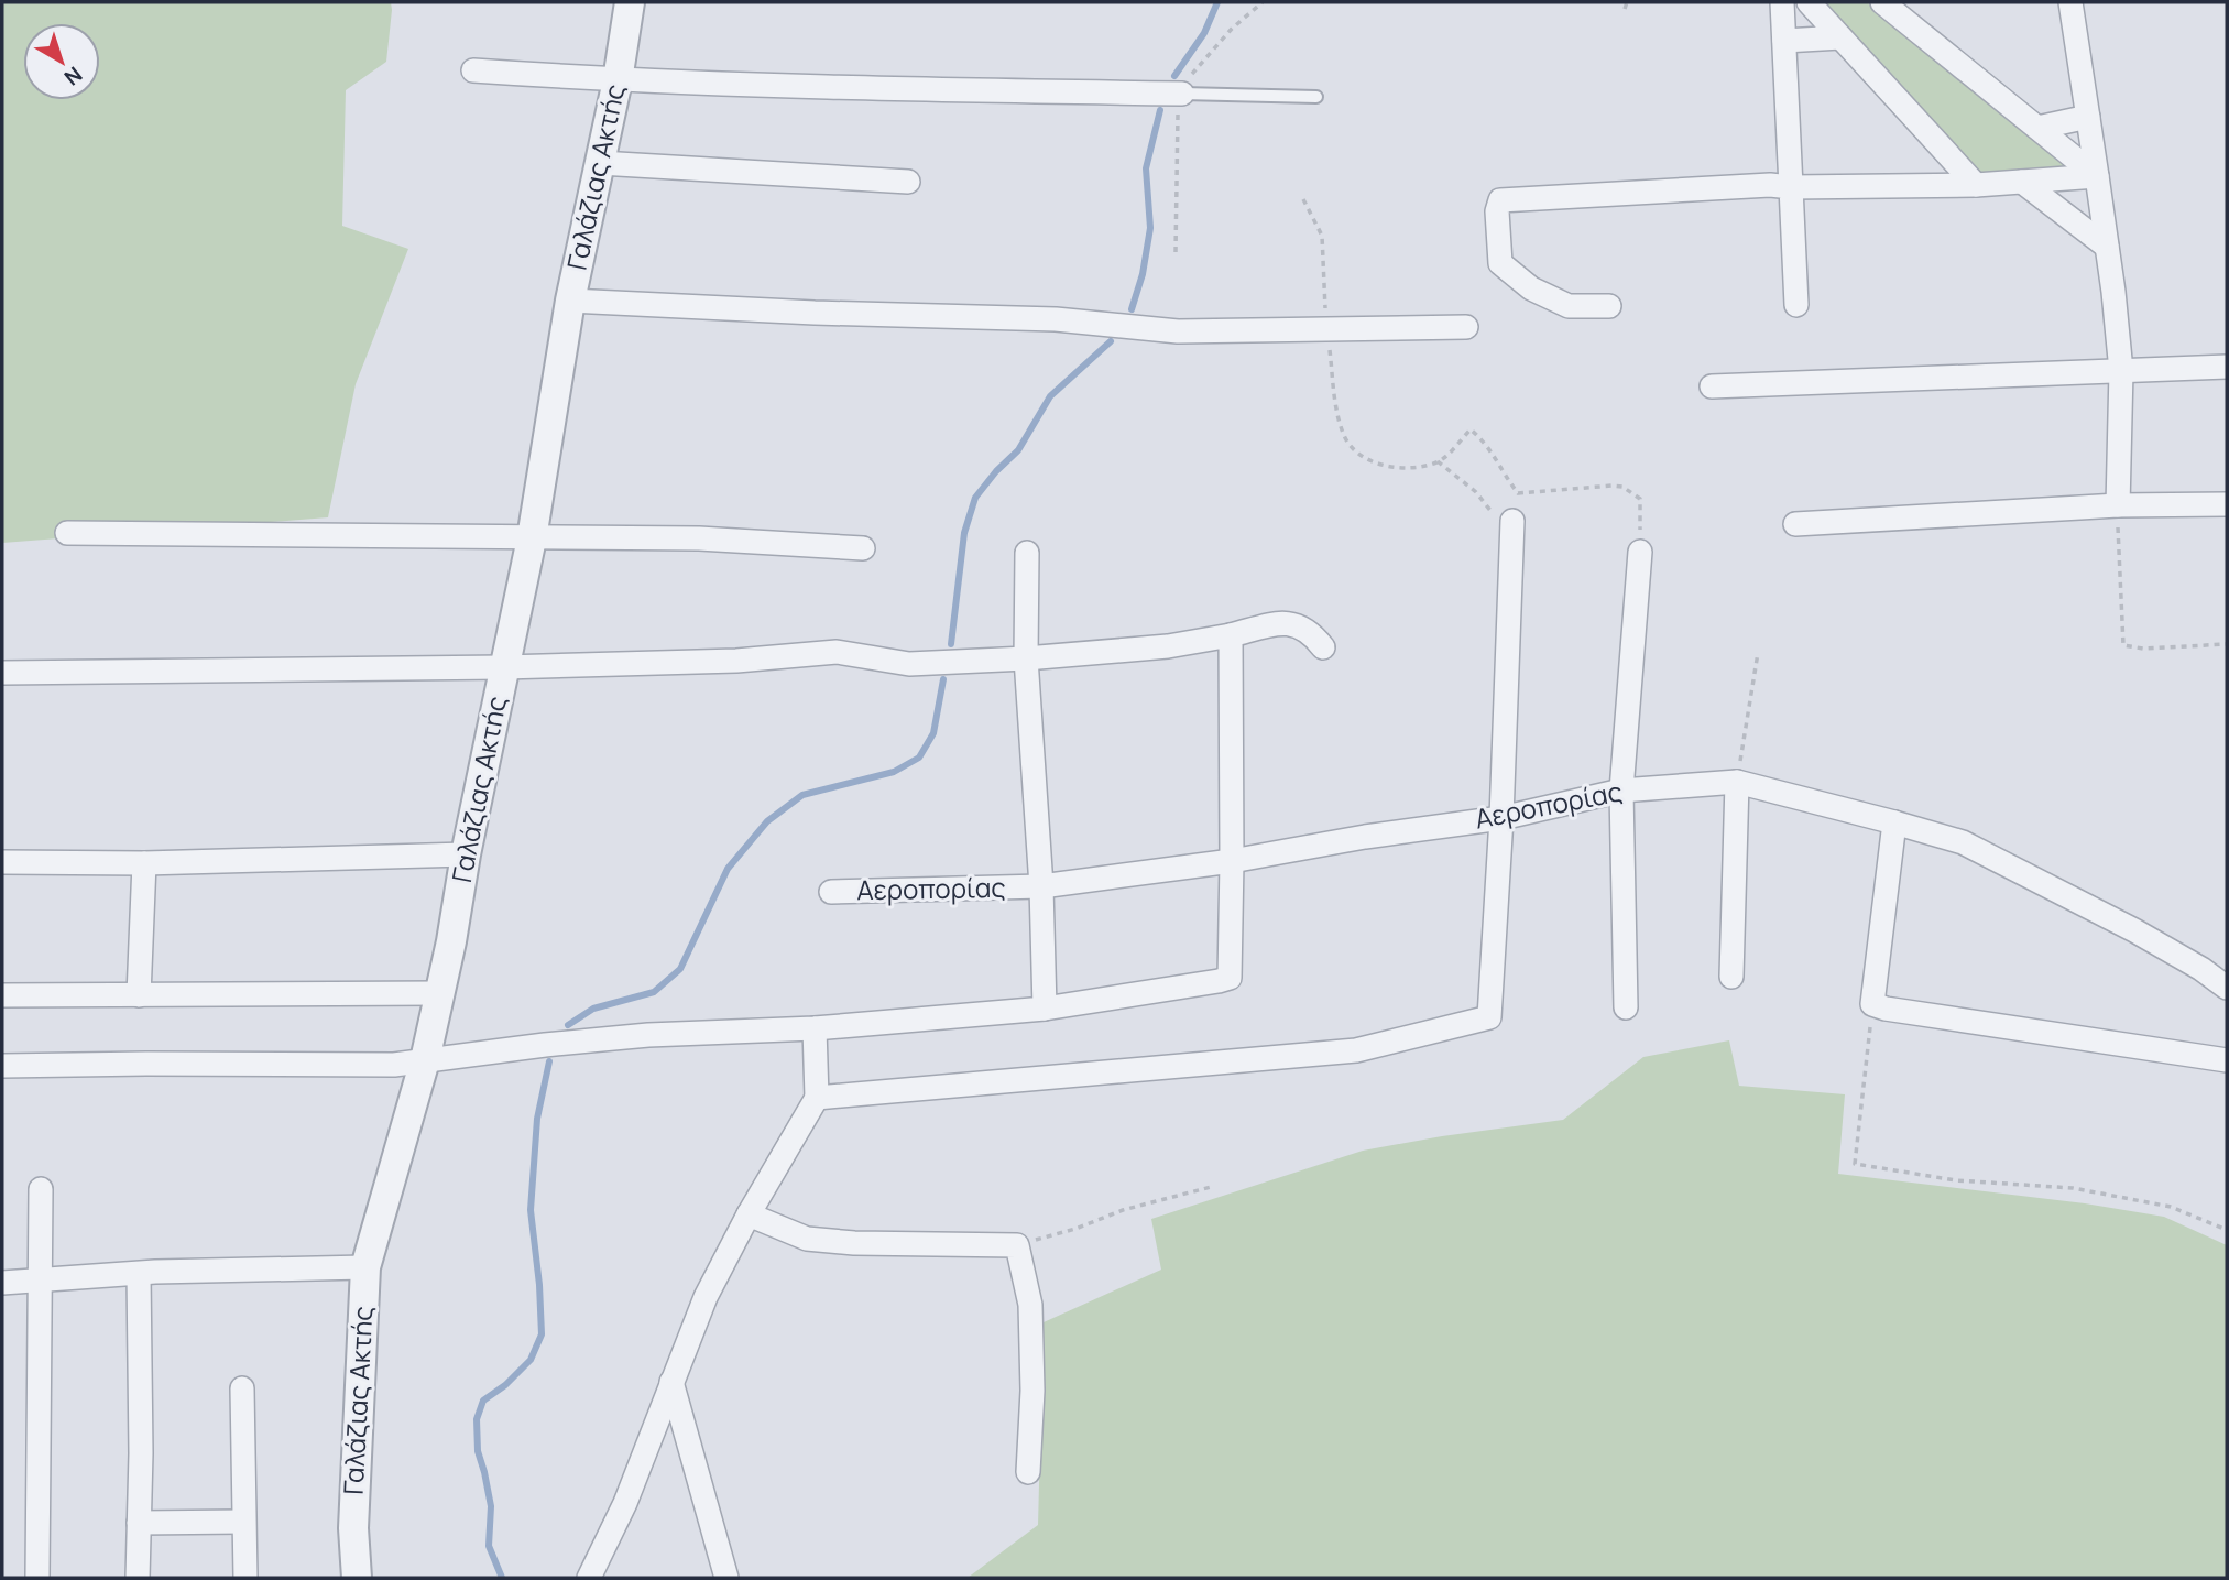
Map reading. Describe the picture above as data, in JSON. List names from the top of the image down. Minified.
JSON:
{"streets":{"street":["Γαλάζιας Ακτής","Αεροπορίας"]},"north":"bottom right"}
